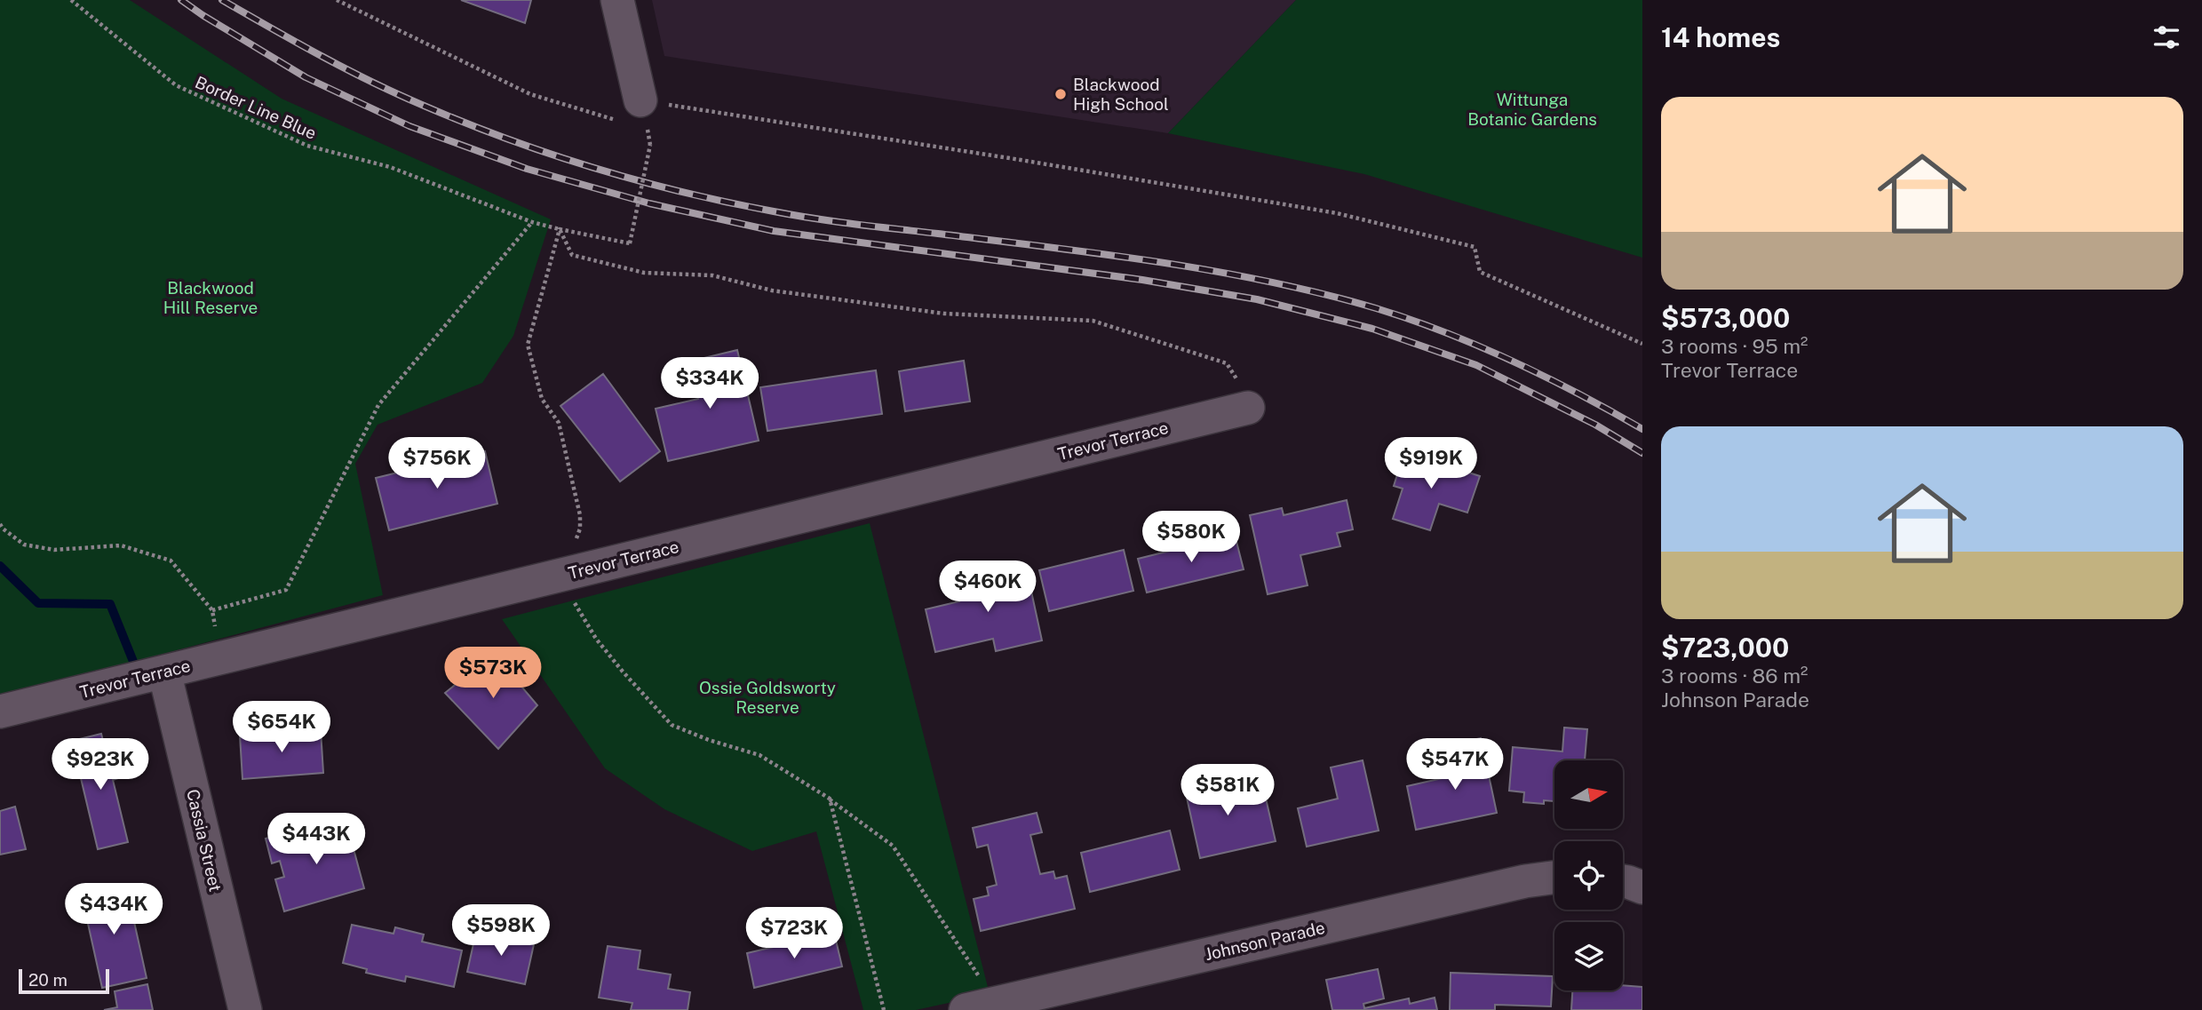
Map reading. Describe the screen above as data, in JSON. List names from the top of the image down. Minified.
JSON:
{"streets":{"street":["Trevor Terrace","Cassia Street","Johnson Parade"],"path":["Border Line Blue"]},"crossings":[["Trevor Terrace","Cassia Street"]],"parks":["Wittunga Botanic Gardens","Blackwood Hill Reserve","Ossie Goldsworty Reserve"],"places":["Blackwood High School"],"scale_bar":"20 m","north":"right","page":{"heading":"14 homes","list":[{"name":"$573,000","note":"3 rooms · 95 m² · Trevor Terrace"},{"name":"$723,000","note":"3 rooms · 86 m² · Johnson Parade"}],"price":["$334K","$756K","$919K","$580K","$460K","$573K","$654K","$923K","$547K","$581K","$443K","$434K","$598K","$723K"],"scale":"20 m"}}
